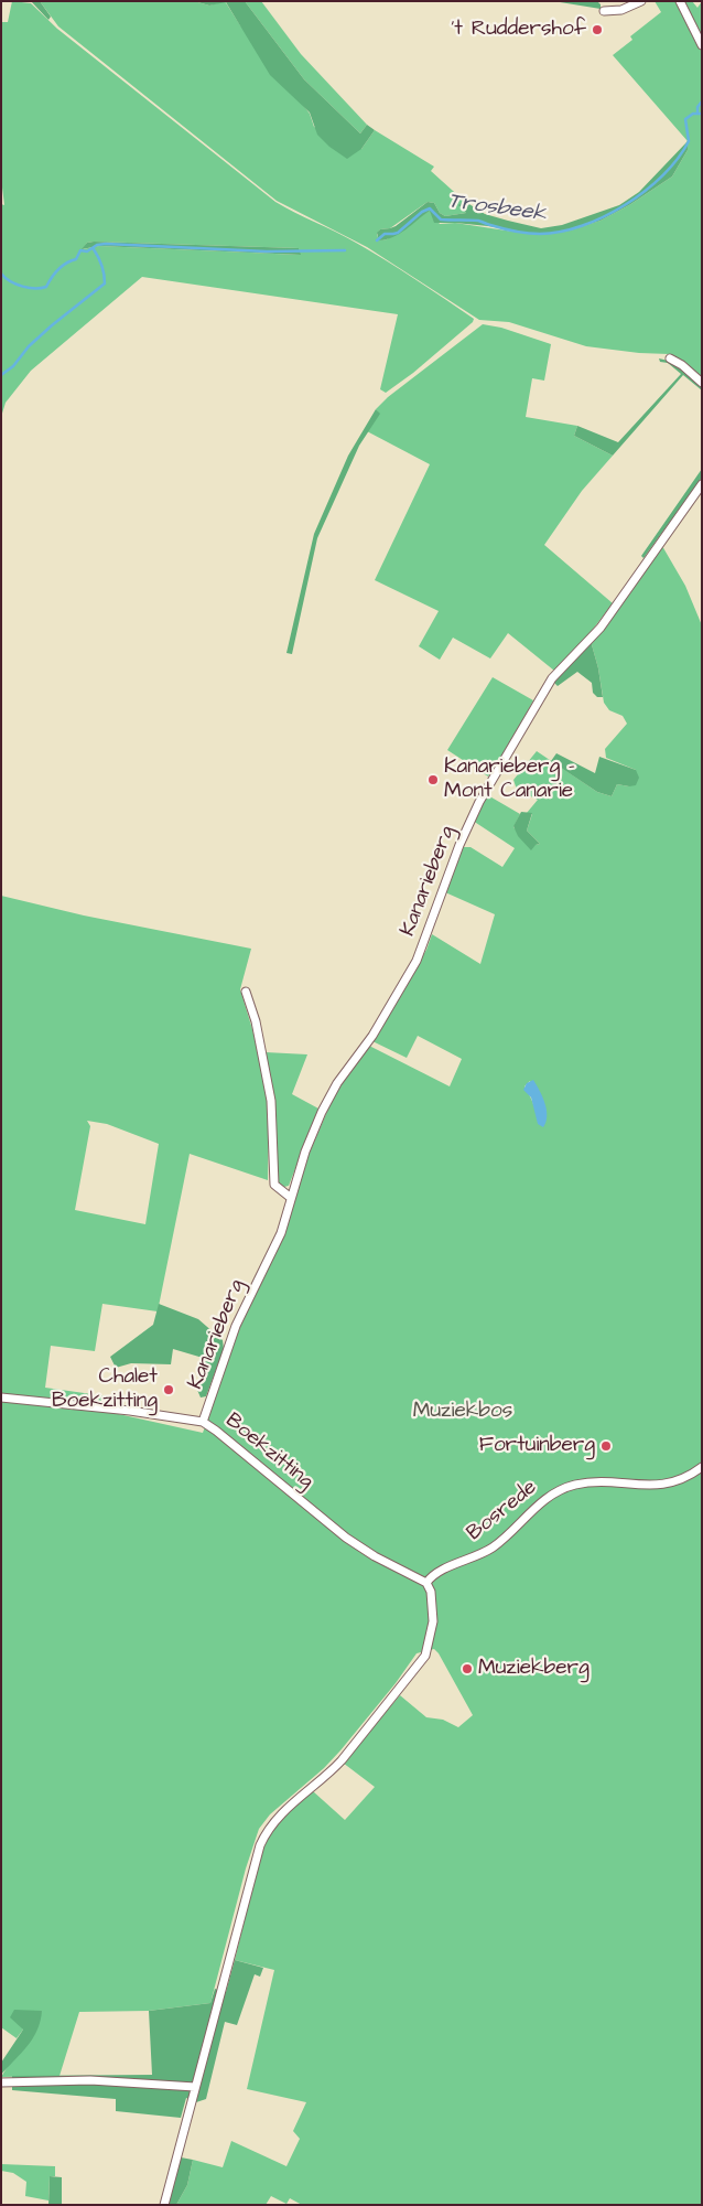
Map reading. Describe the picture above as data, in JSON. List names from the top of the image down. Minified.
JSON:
{"streets":{"street":["Kanarieberg","Boekzitting","Bosrede"]},"crossings":[["Kanarieberg","Boekzitting"],["Boekzitting","Bosrede"]],"water":["Trosbeek"],"parks":["Muziekbos"],"places":["'t Ruddershof","Kanarieberg - Mont Canarie","Chalet Boekzitting","Fortuinberg","Muziekberg"]}
